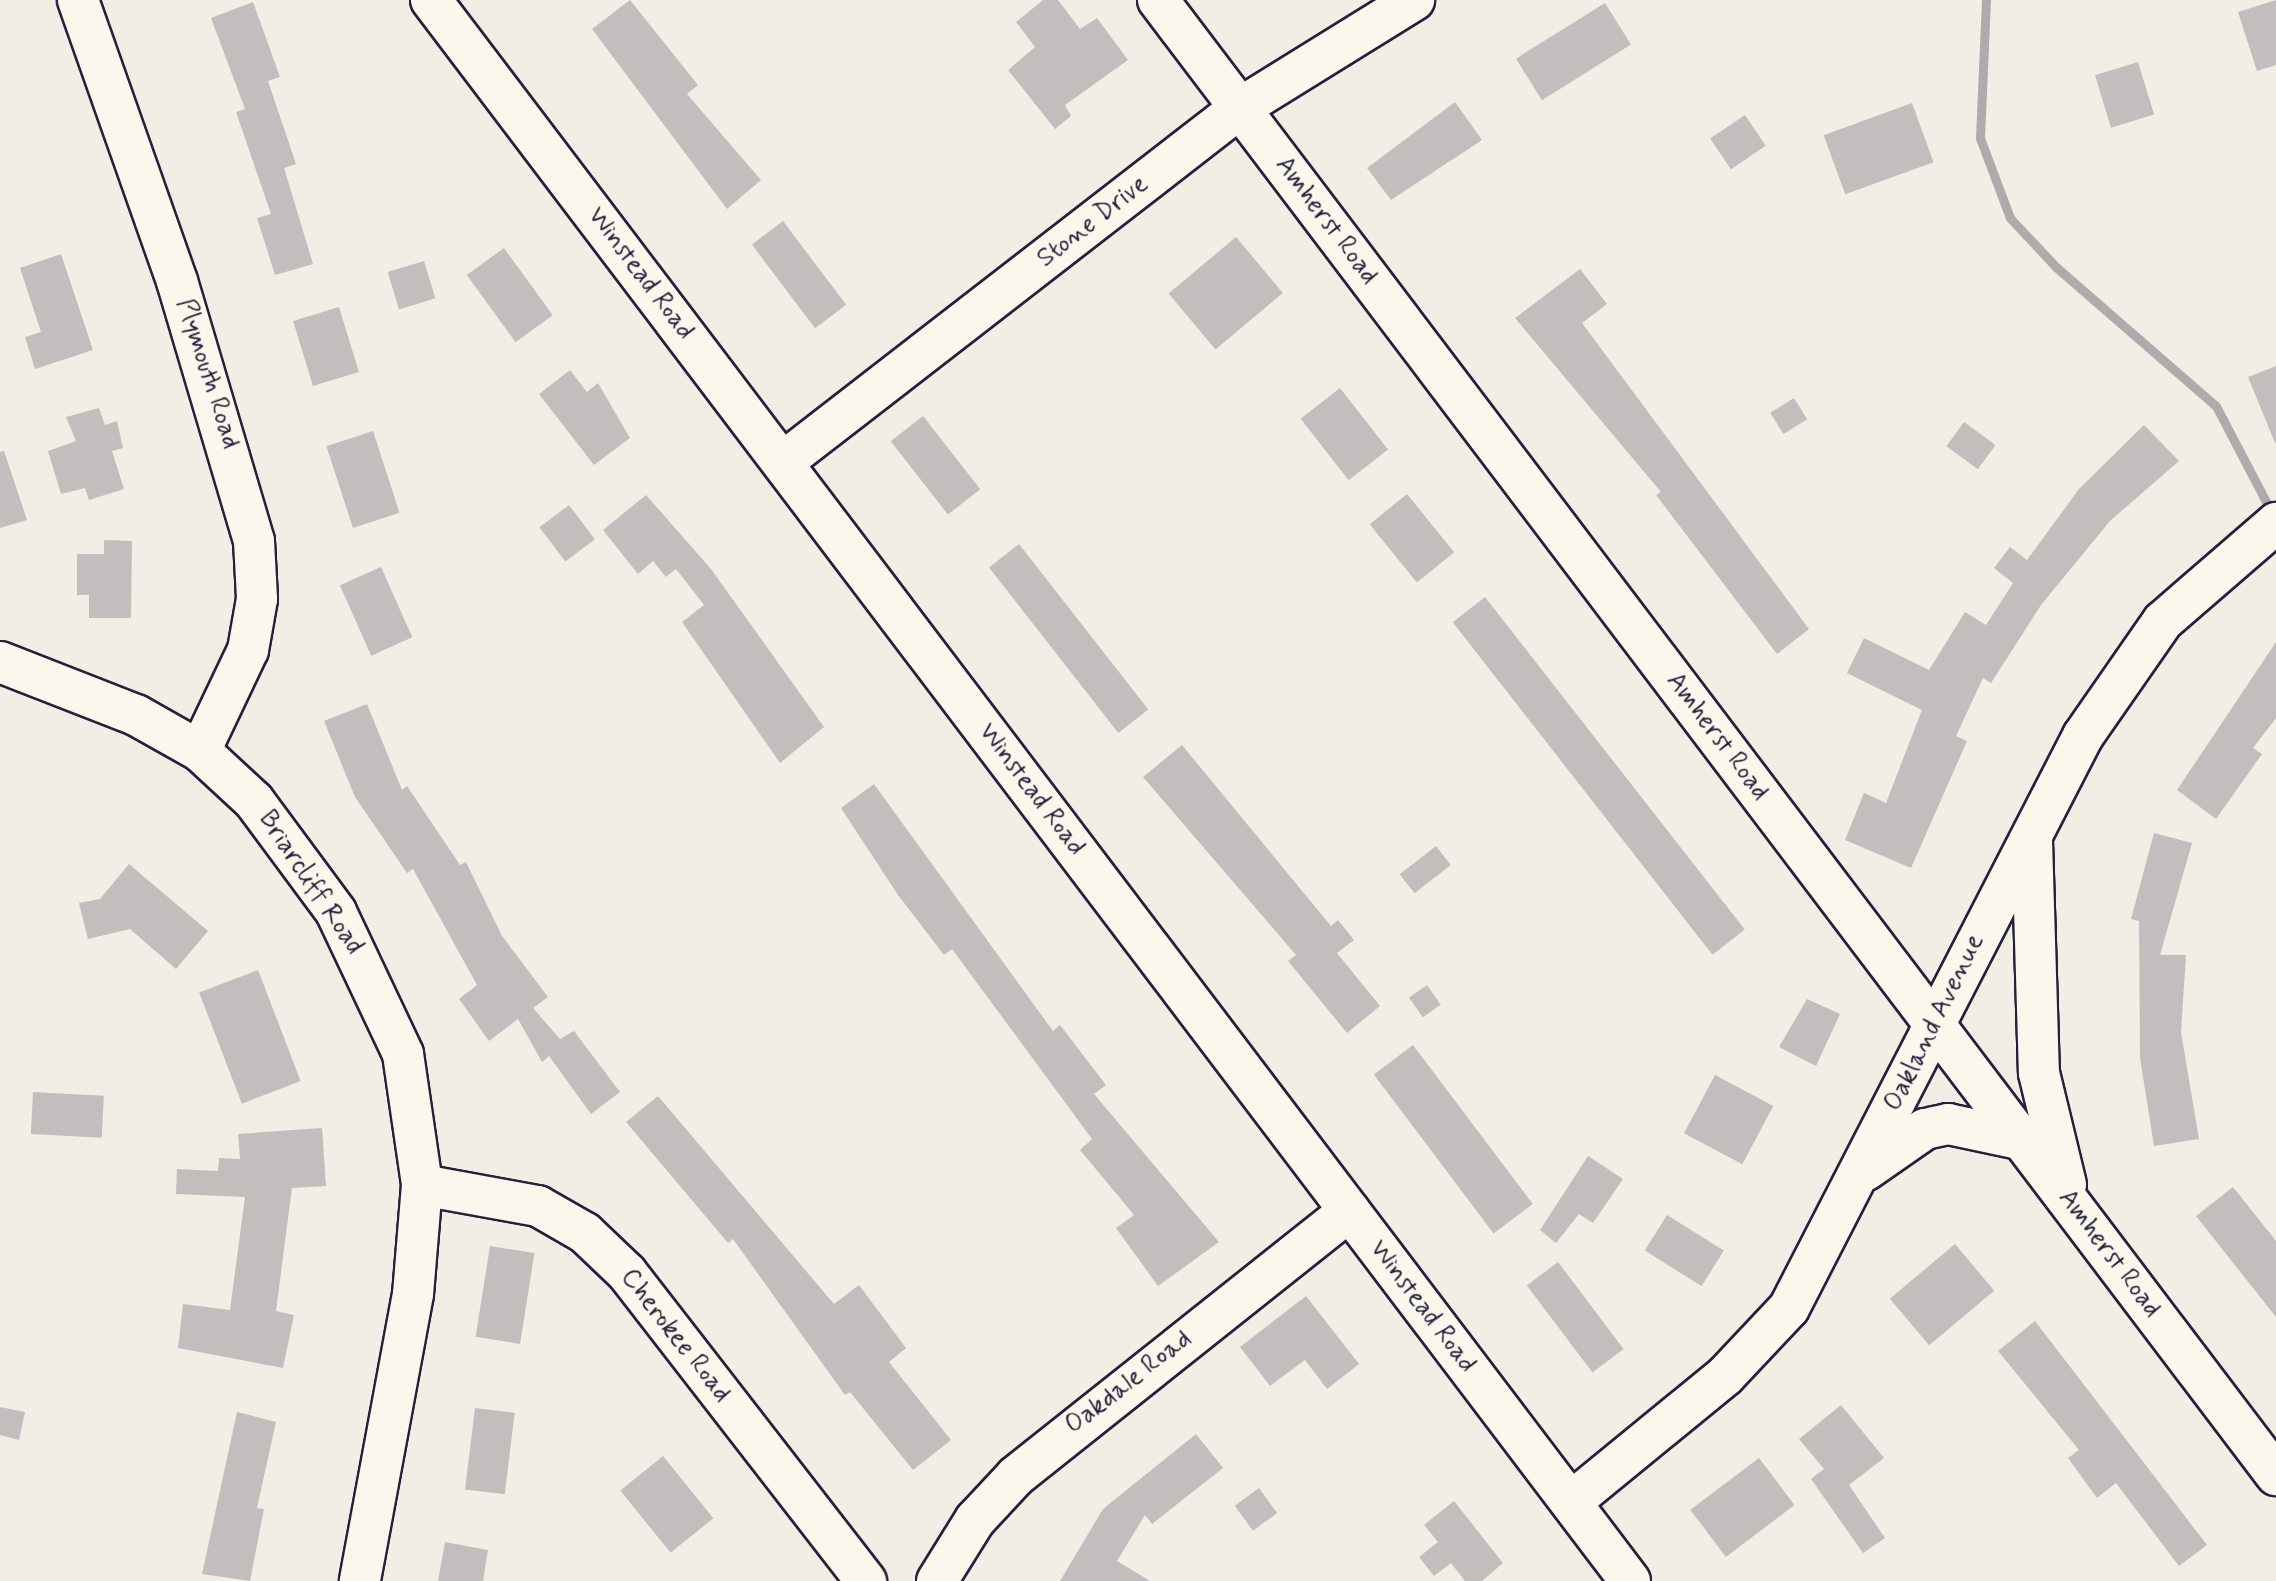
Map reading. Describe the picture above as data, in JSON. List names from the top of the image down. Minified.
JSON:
{"streets":{"street":["Amherst Road","Stone Drive","Winstead Road","Plymouth Road","Briarcliff Road","Oakland Avenue","Cherokee Road","Oakdale Road"]},"crossings":[["Amherst Road","Stone Drive"],["Amherst Road","Oakland Avenue"],["Stone Drive","Winstead Road"],["Winstead Road","Oakland Avenue"],["Winstead Road","Oakdale Road"],["Plymouth Road","Briarcliff Road"],["Briarcliff Road","Cherokee Road"]]}
